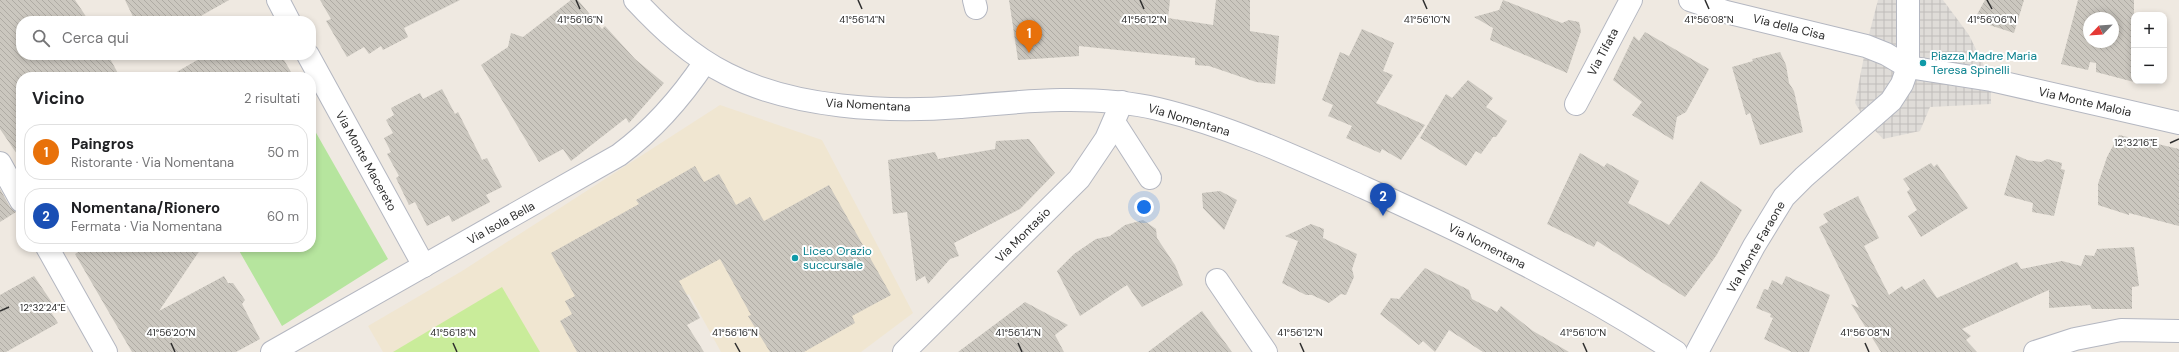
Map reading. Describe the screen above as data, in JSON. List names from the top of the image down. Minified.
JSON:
{"streets":{"street":["Via della Cisa","Via Tifata","Via Monte Maloia","Via Nomentana","Via Monte Macereto","Via Isola Bella","Via Montasio","Via Monte Faraone"]},"crossings":[["Via della Cisa","Via Monte Maloia"],["Via della Cisa","Via Monte Faraone"],["Via Monte Maloia","Via Monte Faraone"],["Via Nomentana","Via Isola Bella"],["Via Nomentana","Via Montasio"],["Via Monte Macereto","Via Isola Bella"]],"places":["Piazza Madre Maria Teresa Spinelli","Liceo Orazio succursale"],"north":"bottom left","page":{"map_buttons":["+","−"],"search":"Cerca qui","pins":["1","2"],"heading":["Vicino","2 risultati"],"list":[{"mark":"1","name":"Paingros","note":"Ristorante · Via Nomentana","value":"50 m"},{"mark":"2","name":"Nomentana/Rionero","note":"Fermata · Via Nomentana","value":"60 m"}]},"coordinates":["41°56'12\"N","41°56'10\"N","41°56'08\"N","41°56'06\"N","41°56'16\"N","41°56'14\"N","12°32'16\"E","12°32'24\"E","41°56'20\"N","41°56'18\"N"]}
